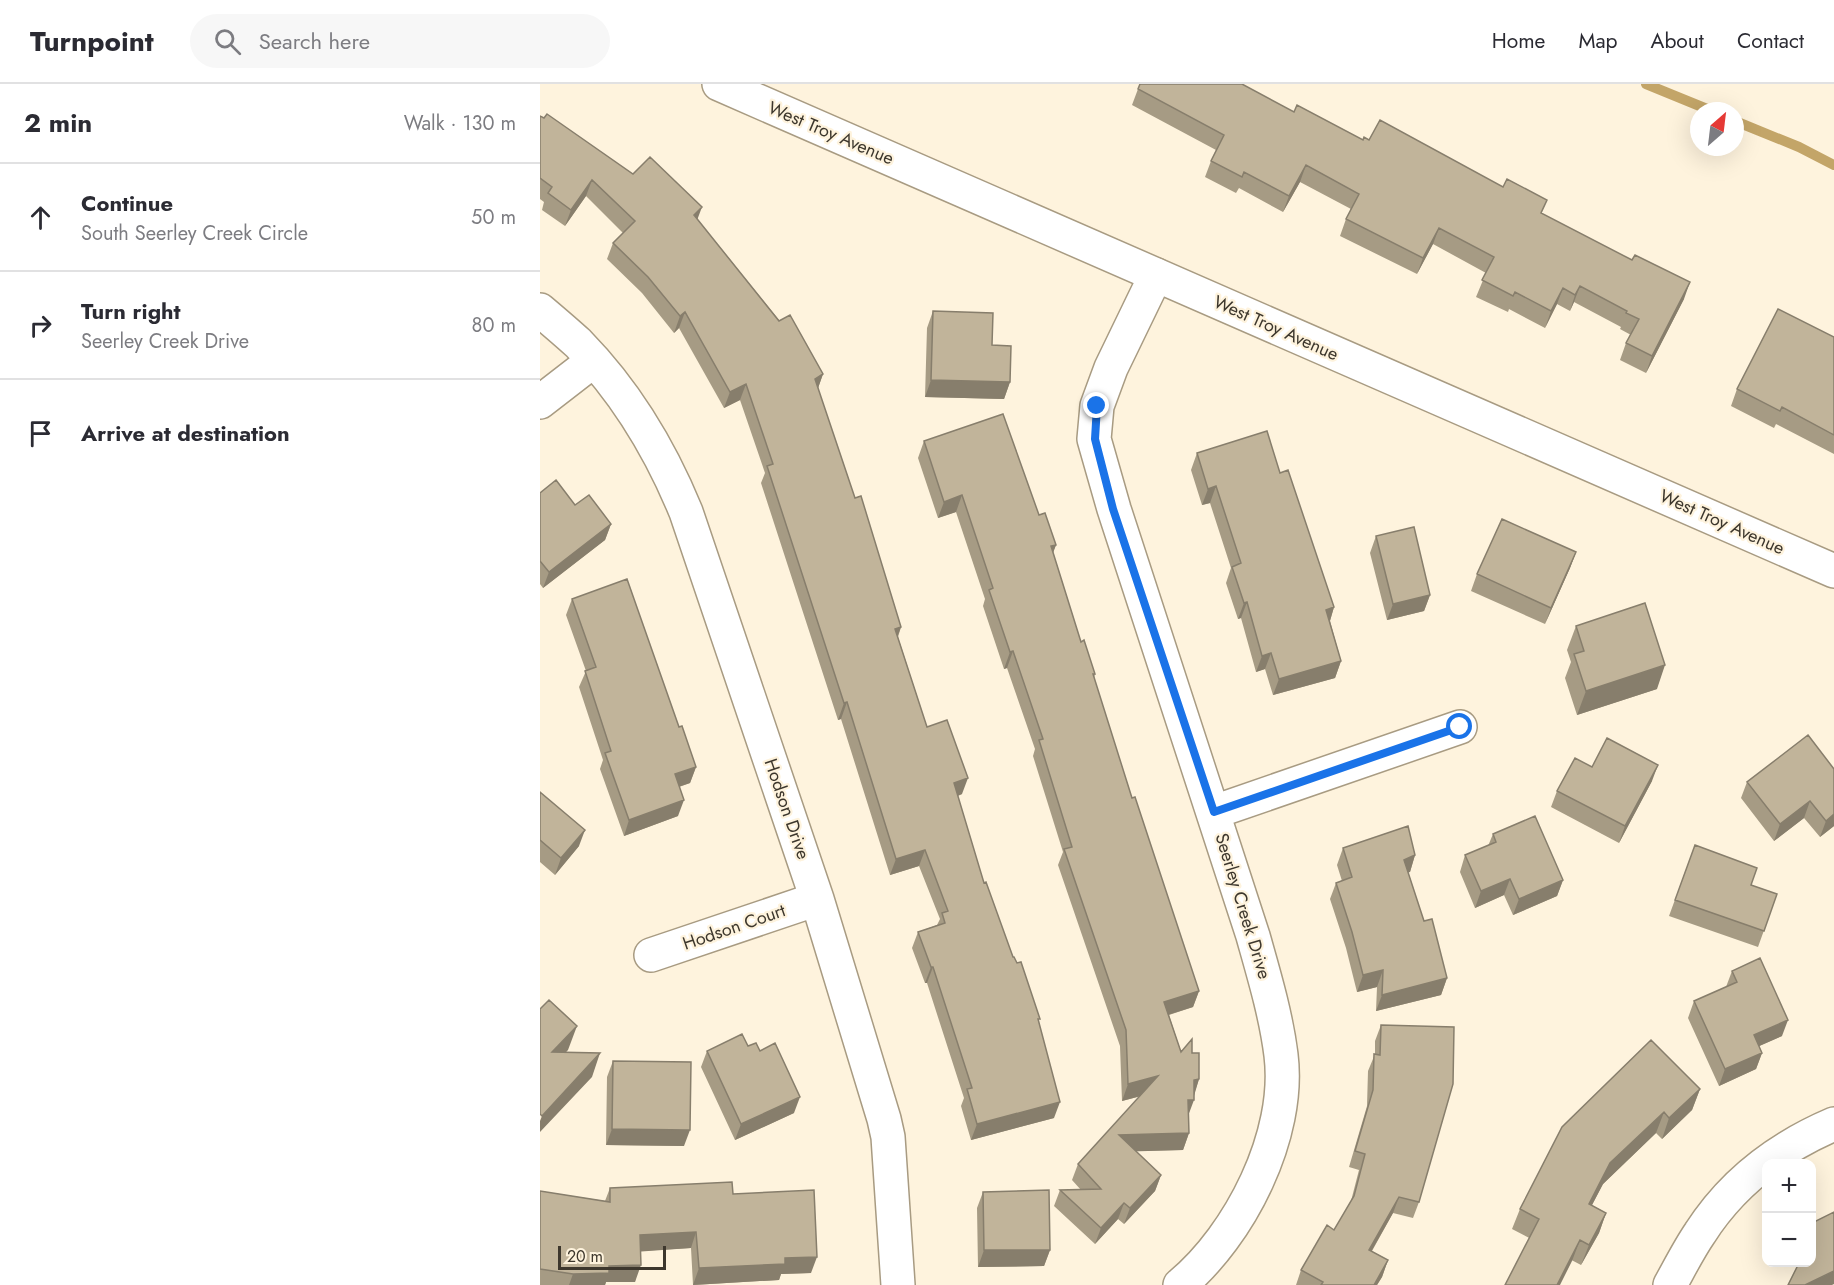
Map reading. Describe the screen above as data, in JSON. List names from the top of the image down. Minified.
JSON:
{"streets":{"street":["West Troy Avenue","Hodson Drive","Seerley Creek Drive","Hodson Court"]},"crossings":[["West Troy Avenue","Seerley Creek Drive"],["Hodson Drive","Hodson Court"]],"scale_bar":"20 m","north":"top right","page":{"header":"Turnpoint","search":"Search here","nav":["Home","Map","About","Contact"],"heading":["2 min","Walk · 130 m"],"list":[["Continue","South Seerley Creek Circle","50 m"],["Turn right","Seerley Creek Drive","80 m"],"Arrive at destination"],"map_buttons":["+","−"],"scale":"20 m"}}
